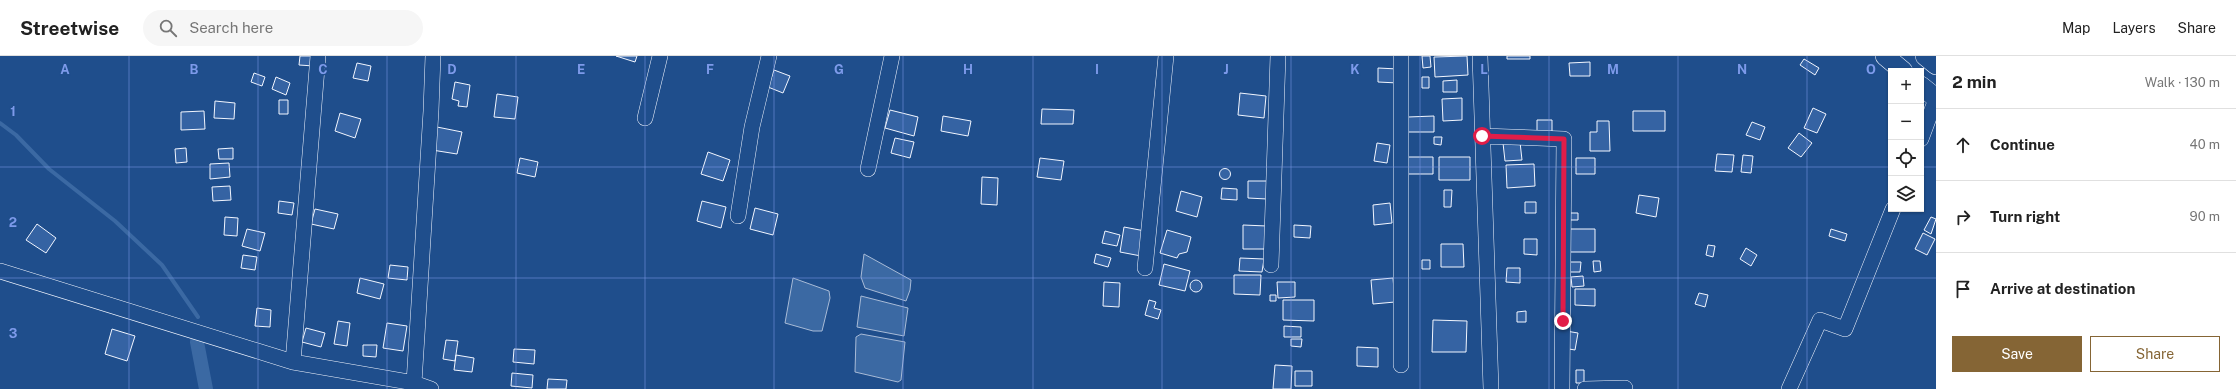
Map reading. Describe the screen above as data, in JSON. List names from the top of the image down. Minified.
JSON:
{"page":{"header":"Streetwise","search":"Search here","nav":["Map","Layers","Share"],"heading":["2 min","Walk · 130 m"],"map_buttons":["+","−"],"list":[["Continue","40 m"],["Turn right","90 m"],"Arrive at destination"],"buttons":["Save","Share"]},"grid":{"columns":["A","B","C","D","E","F","G","H","I","J","K","L","M","N","O"],"rows":["1","2","3"]}}
